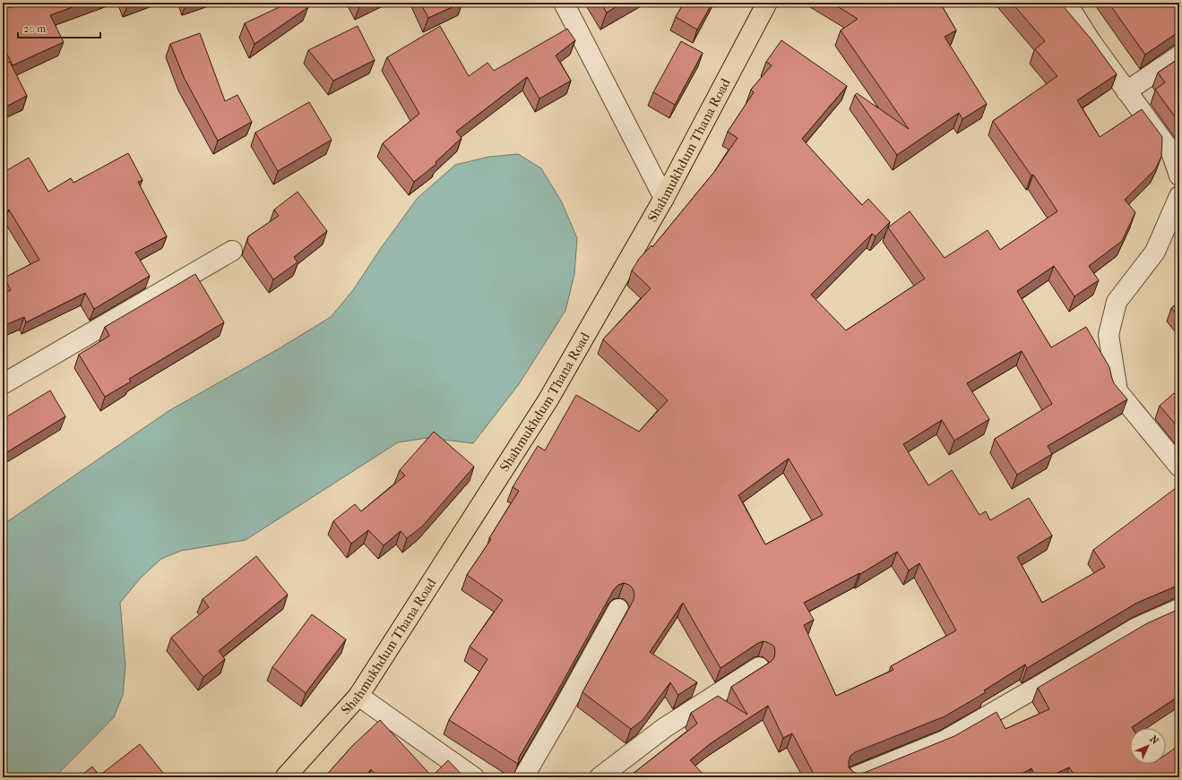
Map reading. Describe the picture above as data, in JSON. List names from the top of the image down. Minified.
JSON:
{"streets":{"main road":["Shahmukhdum Thana Road"]},"scale_bar":"20 m","north":"top right"}
